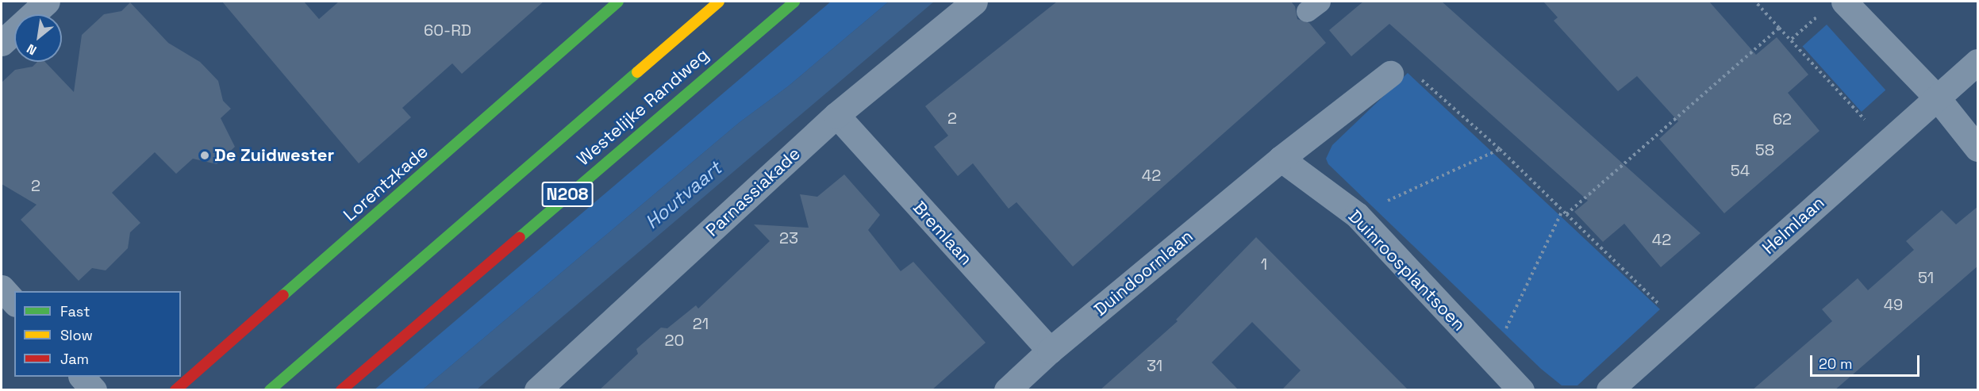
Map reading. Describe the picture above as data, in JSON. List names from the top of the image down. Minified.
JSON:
{"streets":{"main road":["Westelijke Randweg","Lorentzkade","N208"],"street":["Parnassiakade","Helmlaan","Bremlaan","Duinroosplantsoen","Duindoornlaan"]},"crossings":[["Parnassiakade","Bremlaan"],["Bremlaan","Duindoornlaan"],["Duinroosplantsoen","Duindoornlaan"]],"water":["Houtvaart"],"places":["De Zuidwester"],"house_numbers":["60-RD","2","62","58","54","42","2","23","42","1","51","49","21","20","31"],"legend":["Fast","Slow","Jam"],"scale_bar":"20 m","north":"bottom left"}
